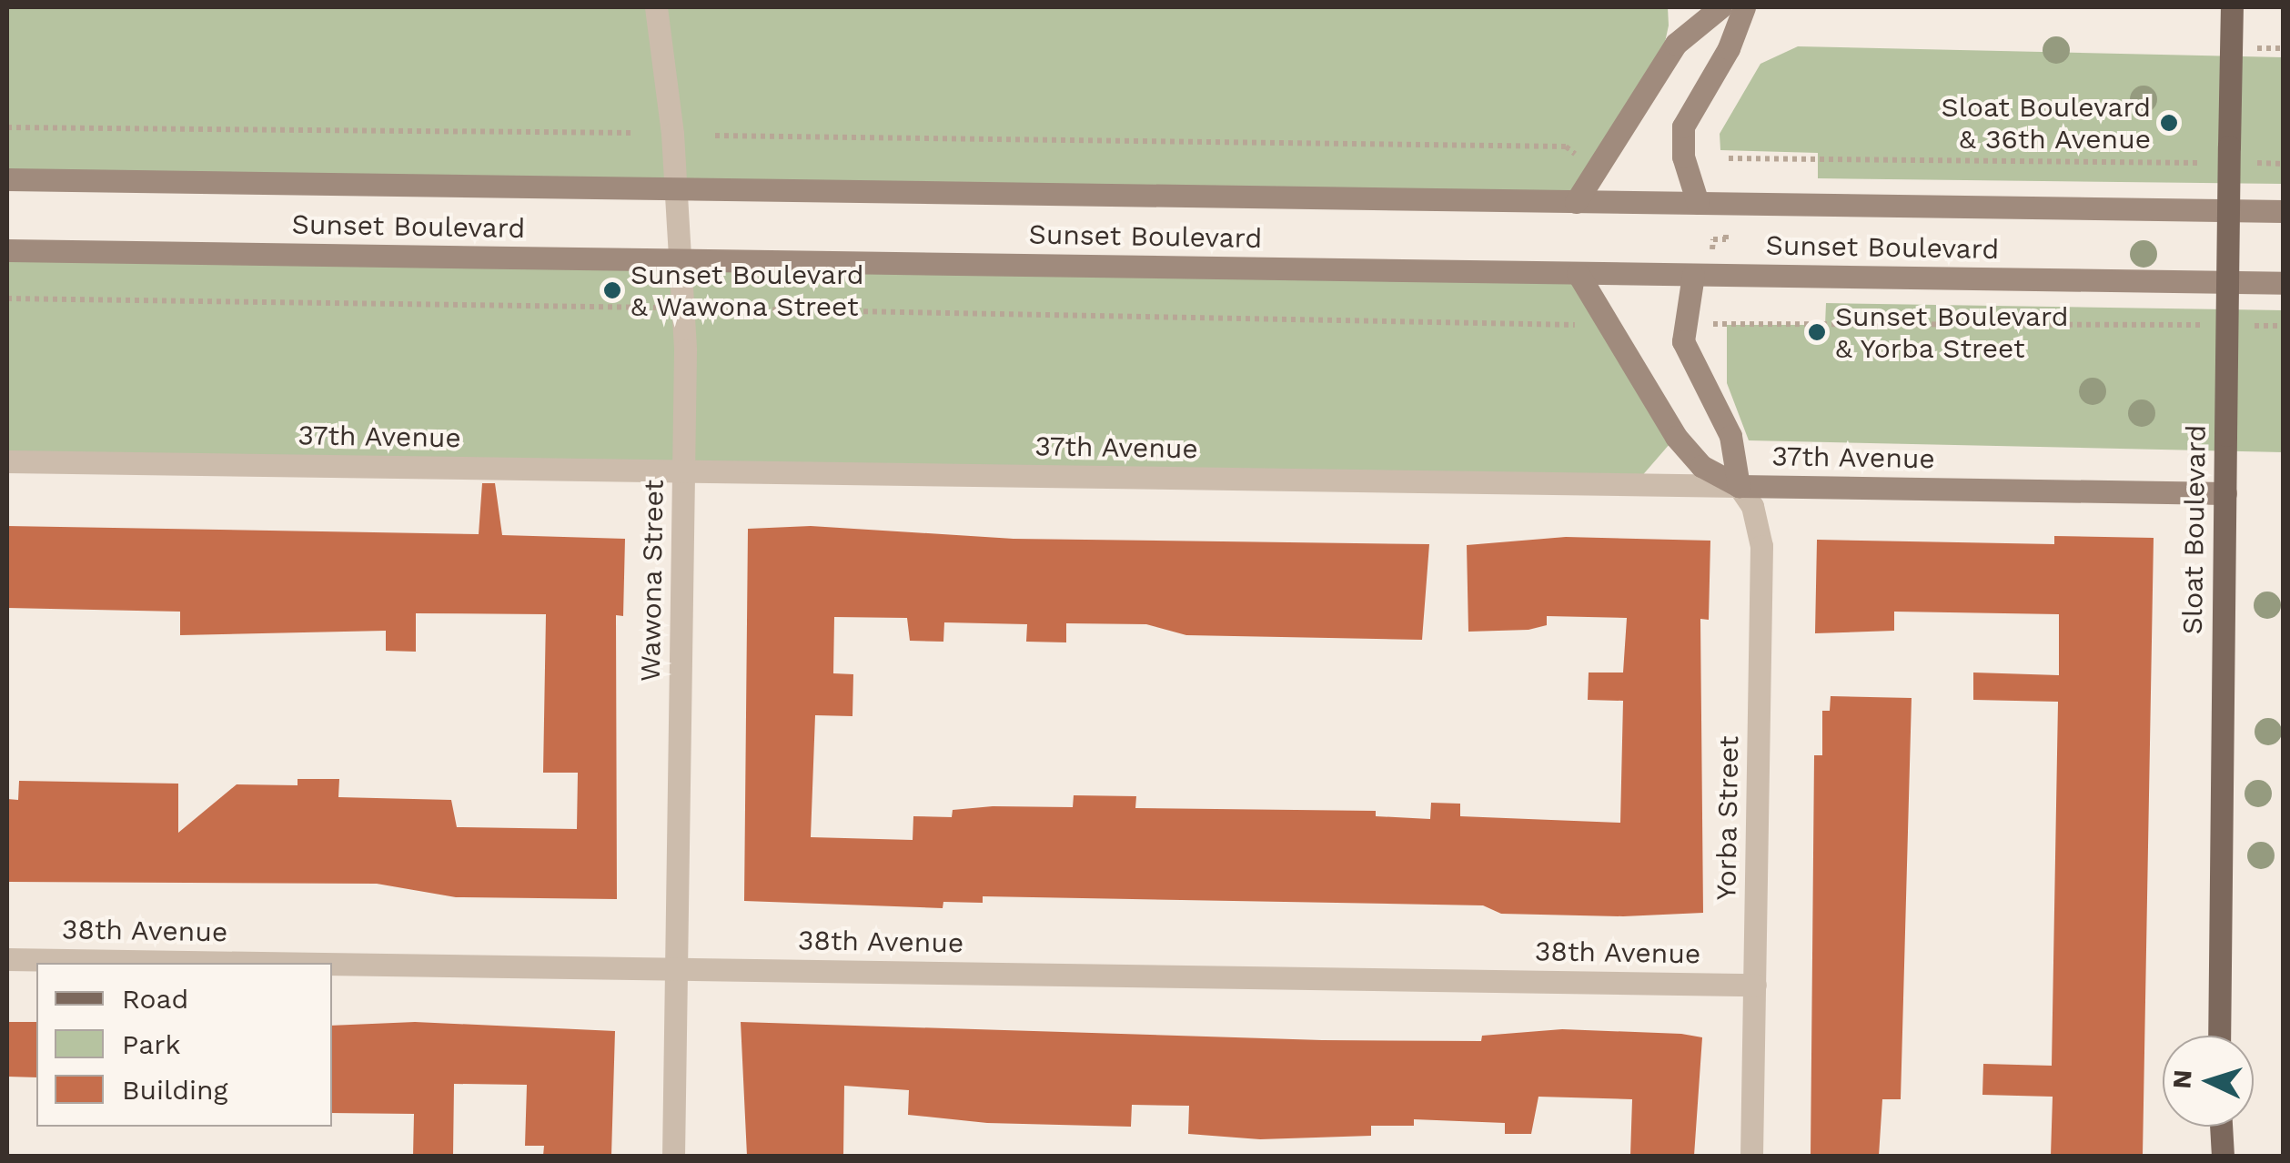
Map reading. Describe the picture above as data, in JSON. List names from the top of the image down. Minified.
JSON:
{"streets":{"main road":["Sunset Boulevard","37th Avenue","Sloat Boulevard"],"street":["Wawona Street","Yorba Street","38th Avenue"]},"crossings":[["Sunset Boulevard","Wawona Street"],["37th Avenue","Sloat Boulevard"],["37th Avenue","Wawona Street"],["37th Avenue","Yorba Street"],["Wawona Street","38th Avenue"],["Yorba Street","38th Avenue"]],"places":["Sloat Boulevard & 36th Avenue","Sunset Boulevard & Wawona Street","Sunset Boulevard & Yorba Street"],"legend":["Road","Park","Building"],"north":"left"}
